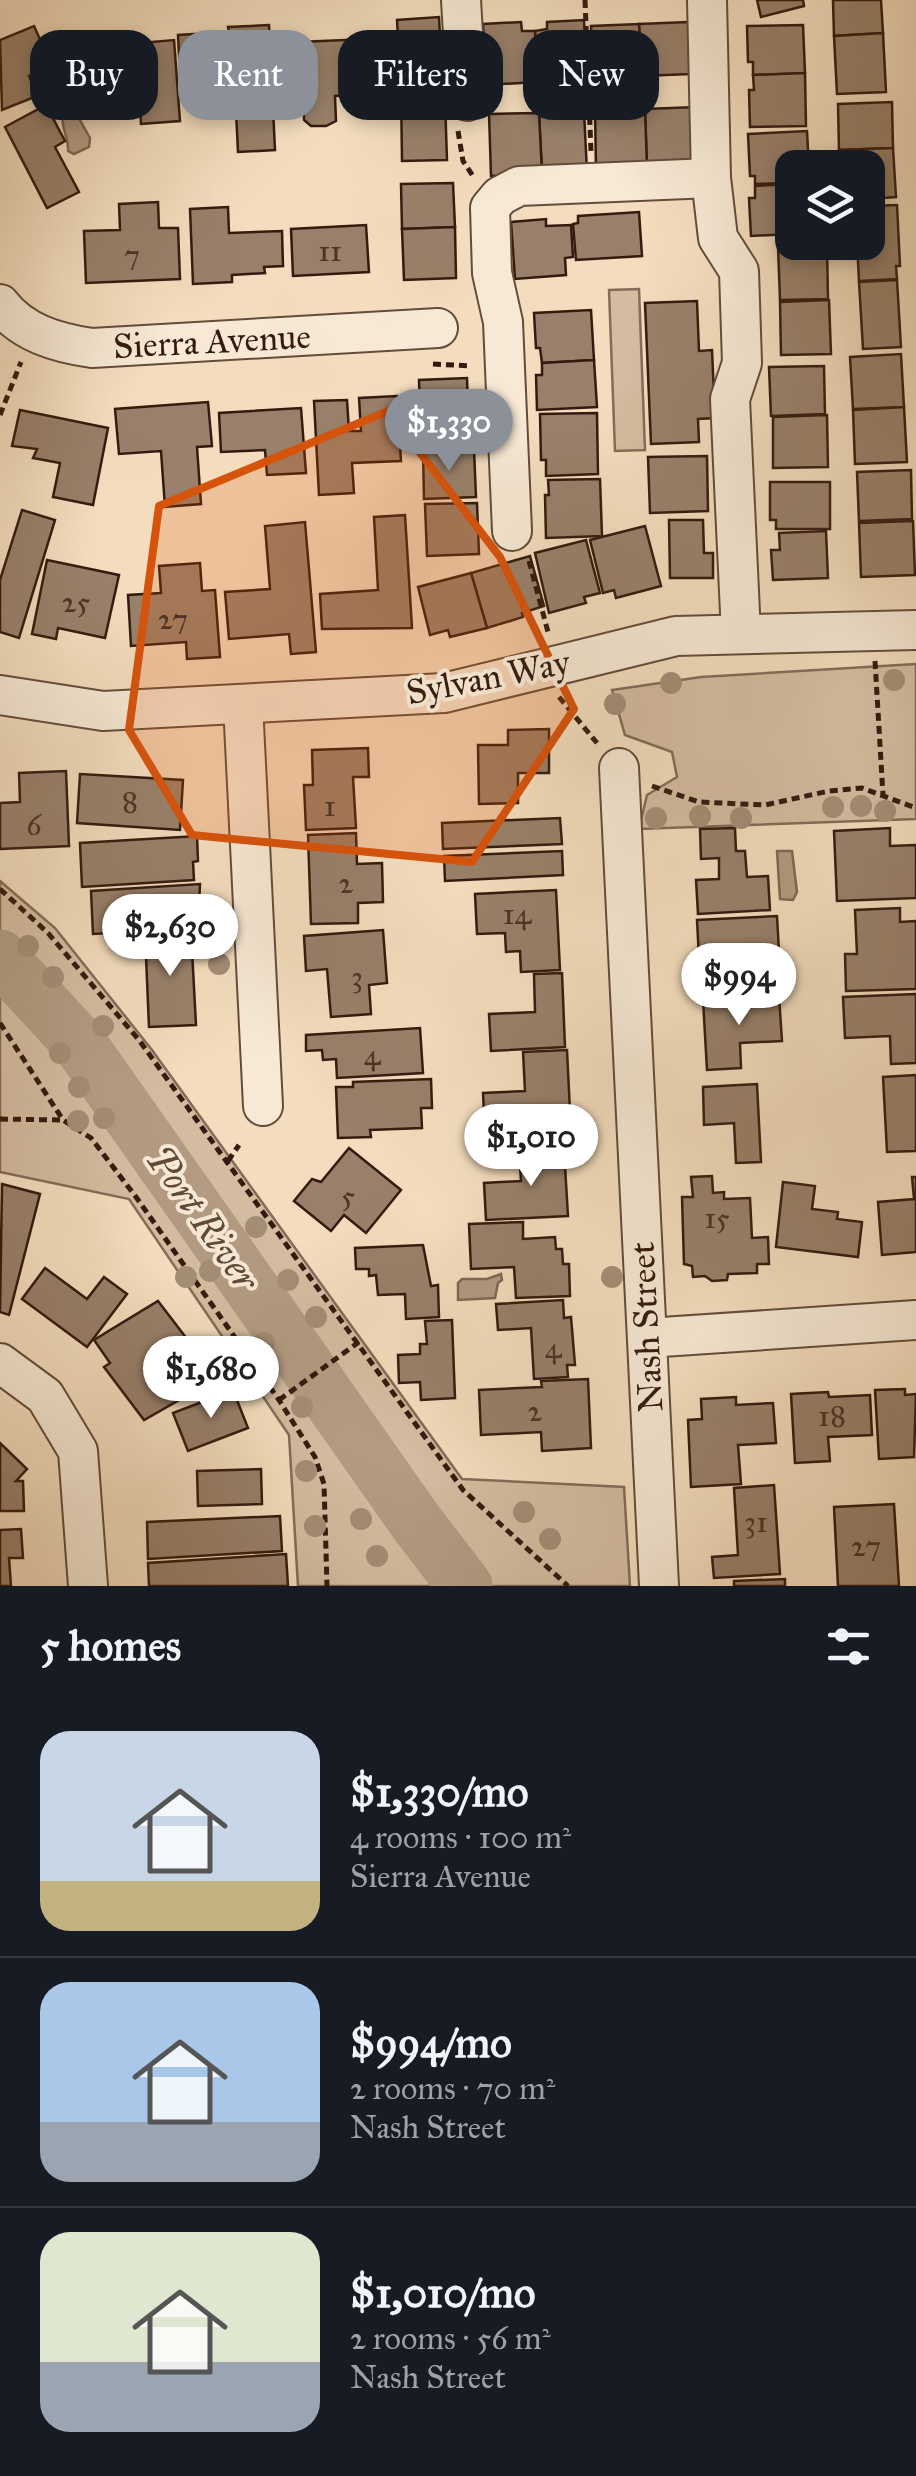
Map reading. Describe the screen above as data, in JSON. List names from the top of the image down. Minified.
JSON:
{"streets":{"street":["Sierra Avenue","Sylvan Way","Nash Street"]},"water":["Port River"],"house_numbers":["11","7","25","27","8","1","6","2","14","3","4","5","15","4","2","18","31","27"],"page":{"chip":["Buy","Rent","Filters","New"],"price":["$1,330","$2,630","$994","$1,010","$1,680"],"heading":"5 homes","list":[{"name":"$1,330/mo","note":"4 rooms · 100 m² · Sierra Avenue"},{"name":"$994/mo","note":"2 rooms · 70 m² · Nash Street"},{"name":"$1,010/mo","note":"2 rooms · 56 m² · Nash Street"}]}}
